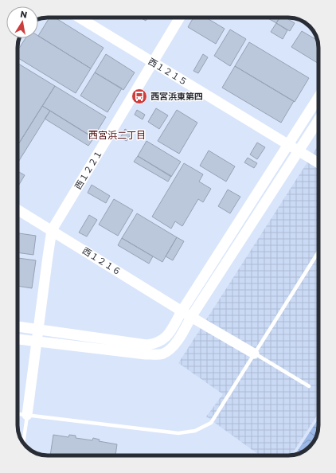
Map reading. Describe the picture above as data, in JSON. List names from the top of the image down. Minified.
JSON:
{"streets":{"street":["西１２１５","西１２２１","西１２１６"]},"crossings":[["西１２１５","西１２２１"],["西１２２１","西１２１６"]],"districts":["西宮浜二丁目"],"places":{"bus stop":["西宮浜東第四"]},"north":"top"}
